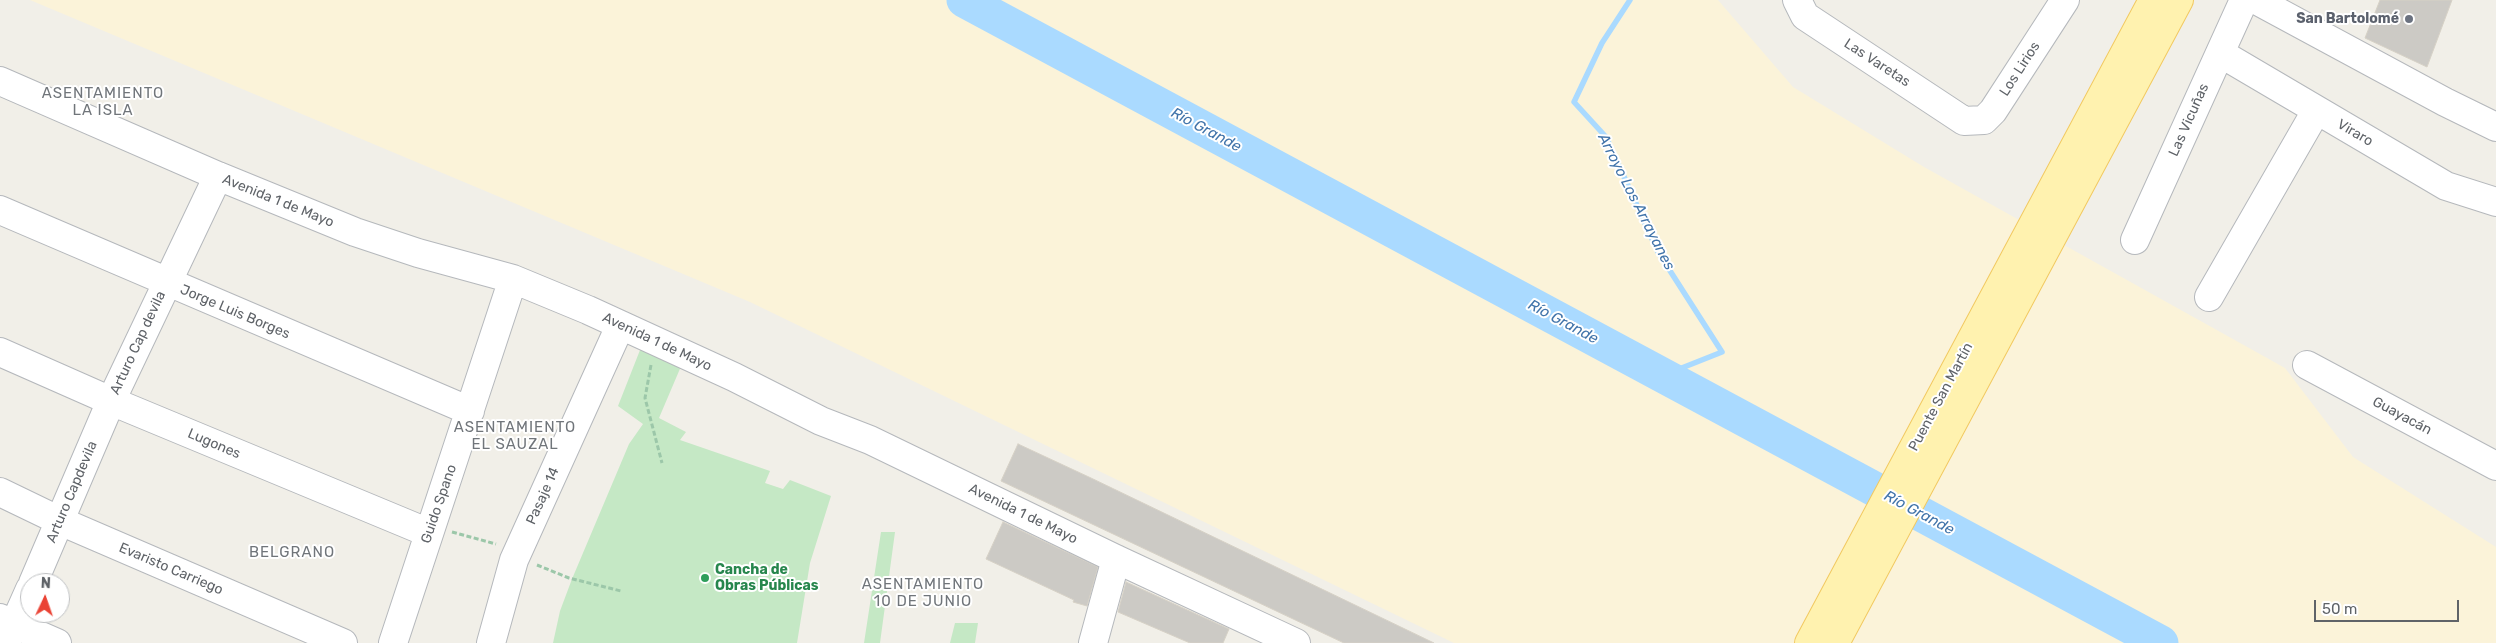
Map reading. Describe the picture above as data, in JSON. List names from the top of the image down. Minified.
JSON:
{"streets":{"main road":["Puente San Martín"],"street":["Las Varetas","Los Lirios","Las Vicuñas","Viraro","Avenida 1 de Mayo","Jorge Luis Borges","Arturo Cap devila","Guayacán","Lugones","Arturo Capdevila","Pasaje 14","Guido Spano","Evaristo Carriego"]},"crossings":[["Las Varetas","Los Lirios"],["Las Vicuñas","Viraro"],["Avenida 1 de Mayo","Arturo Cap devila"],["Avenida 1 de Mayo","Pasaje 14"],["Avenida 1 de Mayo","Guido Spano"],["Jorge Luis Borges","Arturo Cap devila"],["Jorge Luis Borges","Guido Spano"],["Arturo Cap devila","Lugones"],["Arturo Cap devila","Arturo Capdevila"],["Lugones","Arturo Capdevila"],["Lugones","Guido Spano"],["Arturo Capdevila","Evaristo Carriego"]],"districts":["ASENTAMIENTO LA ISLA","ASENTAMIENTO EL SAUZAL","BELGRANO","ASENTAMIENTO 10 DE JUNIO"],"water":["Río Grande","Arroyo Los Arrayanes"],"places":["San Bartolomé","Cancha de Obras Públicas"],"scale_bar":"50 m","north":"top"}
